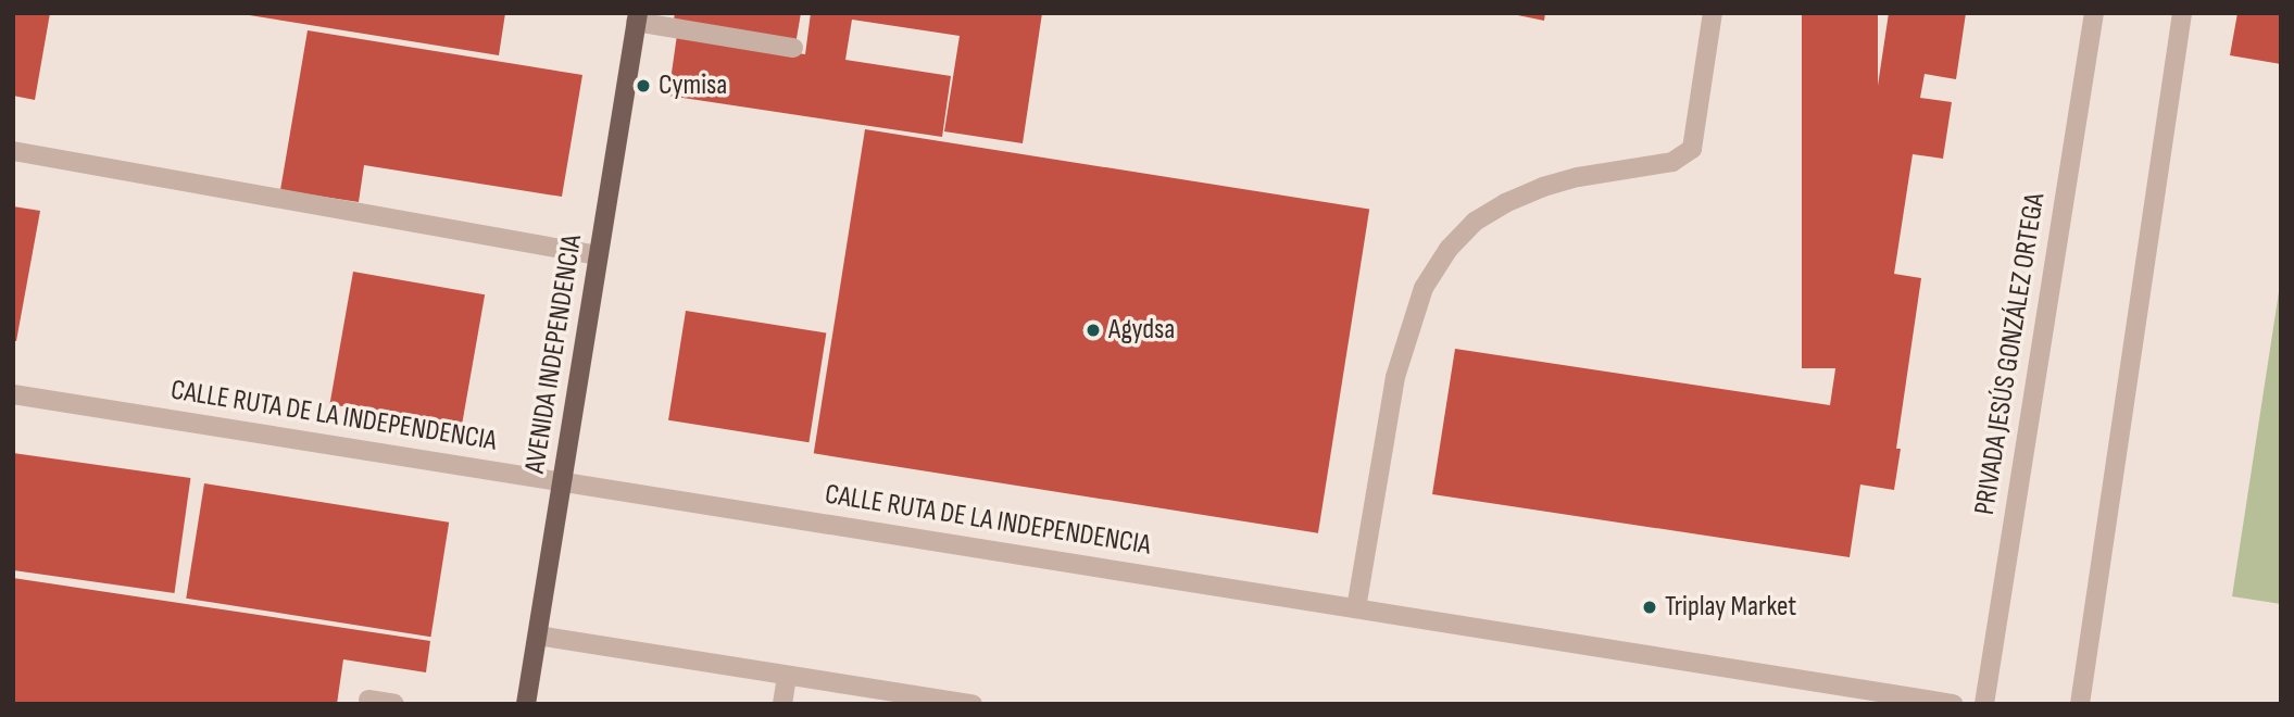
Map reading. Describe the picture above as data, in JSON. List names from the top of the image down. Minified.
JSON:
{"streets":{"main road":["AVENIDA INDEPENDENCIA"],"street":["PRIVADA JESÚS GONZÁLEZ ORTEGA","CALLE RUTA DE LA INDEPENDENCIA"]},"crossings":[["AVENIDA INDEPENDENCIA","CALLE RUTA DE LA INDEPENDENCIA"]],"places":["Cymisa","Agydsa","Triplay Market"]}
